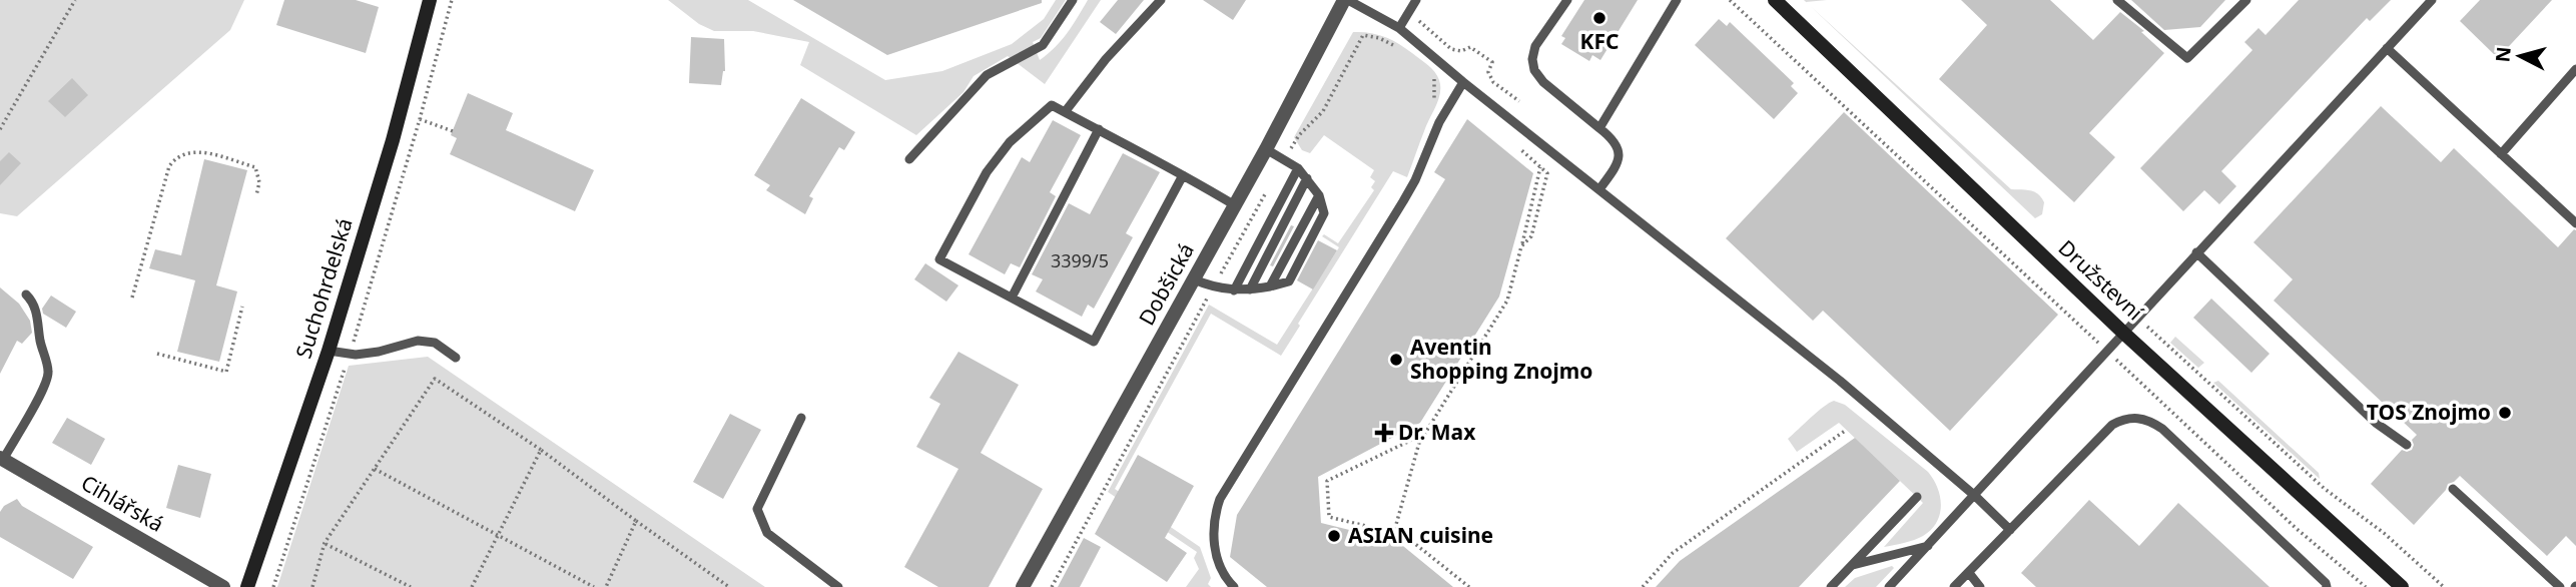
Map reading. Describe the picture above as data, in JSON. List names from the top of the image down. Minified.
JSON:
{"streets":{"main road":["Družstevní","Suchohrdelská"],"street":["Dobšická","Cihlářská"]},"places":{"other":["KFC","Aventin Shopping Znojmo","TOS Znojmo","ASIAN cuisine"],"health":["Dr. Max"]},"house_numbers":["3399/5"],"north":"left"}
